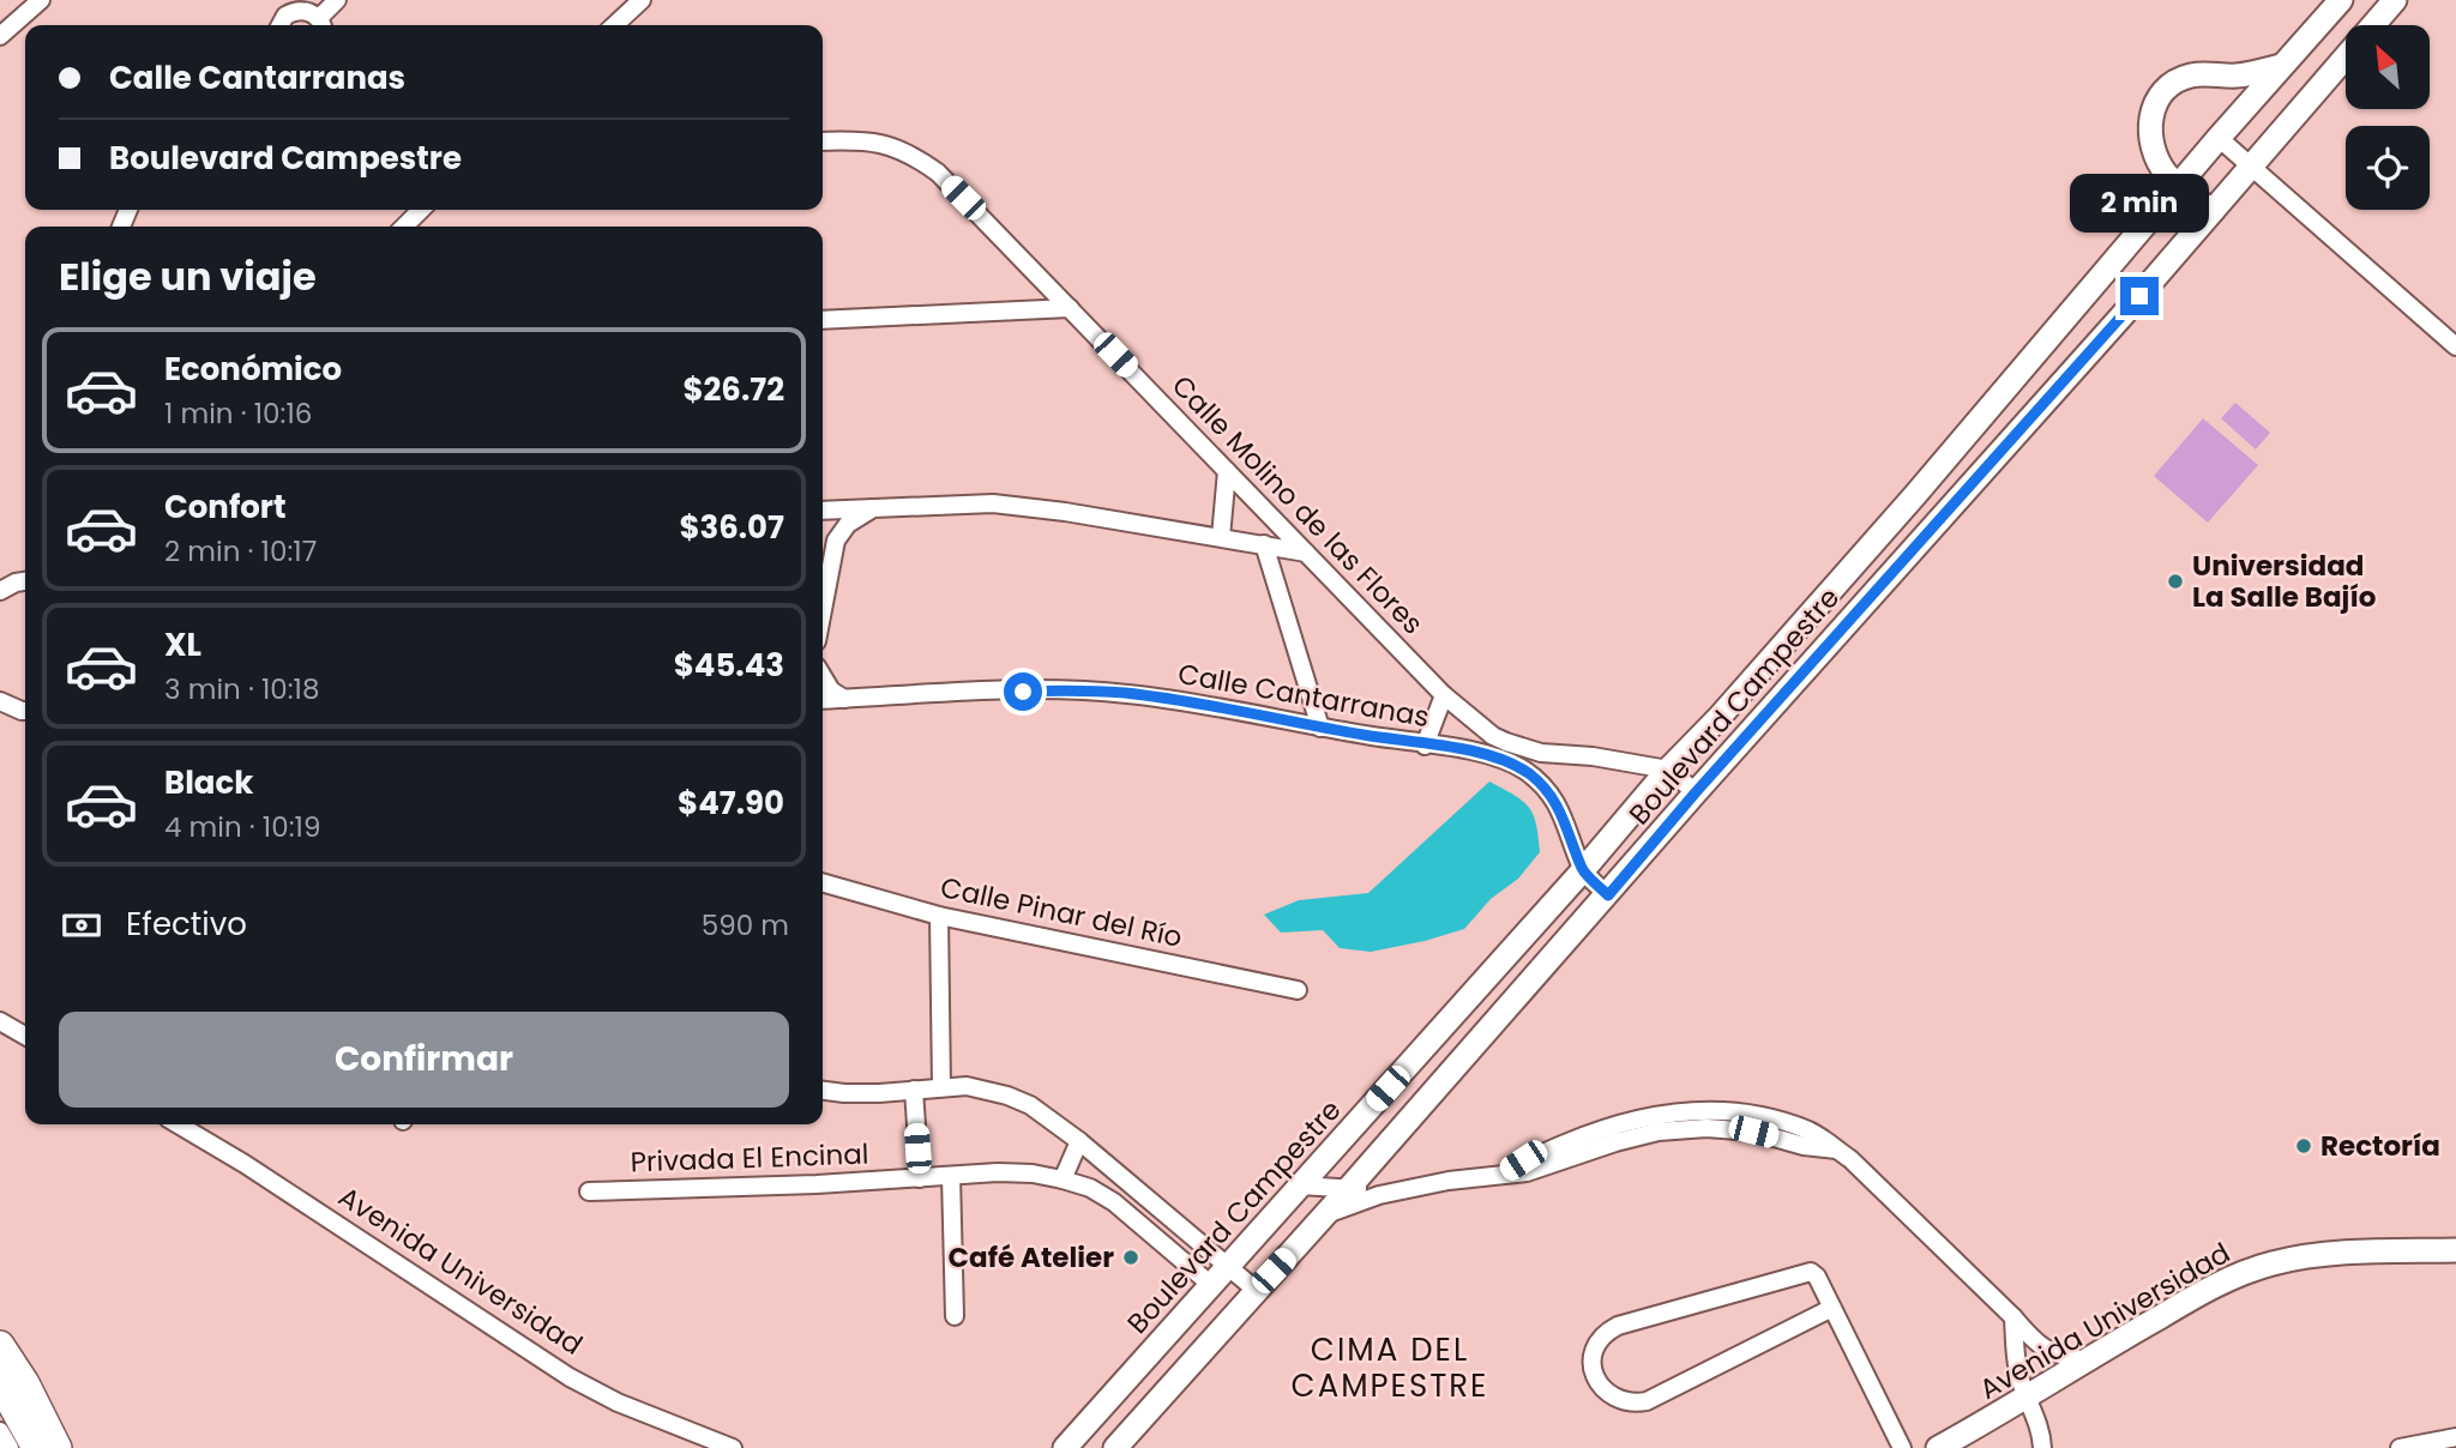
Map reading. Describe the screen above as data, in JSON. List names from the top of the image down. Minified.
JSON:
{"streets":{"street":["Calle Molino de las Flores","Calle Cantarranas","Boulevard Campestre","Calle Pinar del Río","Privada El Encinal","Avenida Universidad"]},"crossings":[["Calle Molino de las Flores","Boulevard Campestre"],["Calle Cantarranas","Boulevard Campestre"],["Boulevard Campestre","Privada El Encinal"]],"districts":["CIMA DEL CAMPESTRE"],"places":["Universidad La Salle Bajío","Rectoría","Café Atelier"],"north":"top left","page":{"banner":["Calle Cantarranas","Boulevard Campestre"],"bubble":"2 min","heading":"Elige un viaje","list":[{"name":"Económico","note":"1 min · 10:16","value":"$26.72"},{"name":"Confort","note":"2 min · 10:17","value":"$36.07"},{"name":"XL","note":"3 min · 10:18","value":"$45.43"},{"name":"Black","note":"4 min · 10:19","value":"$47.90"}],"pay":["Efectivo","590 m"],"buttons":"Confirmar"}}
